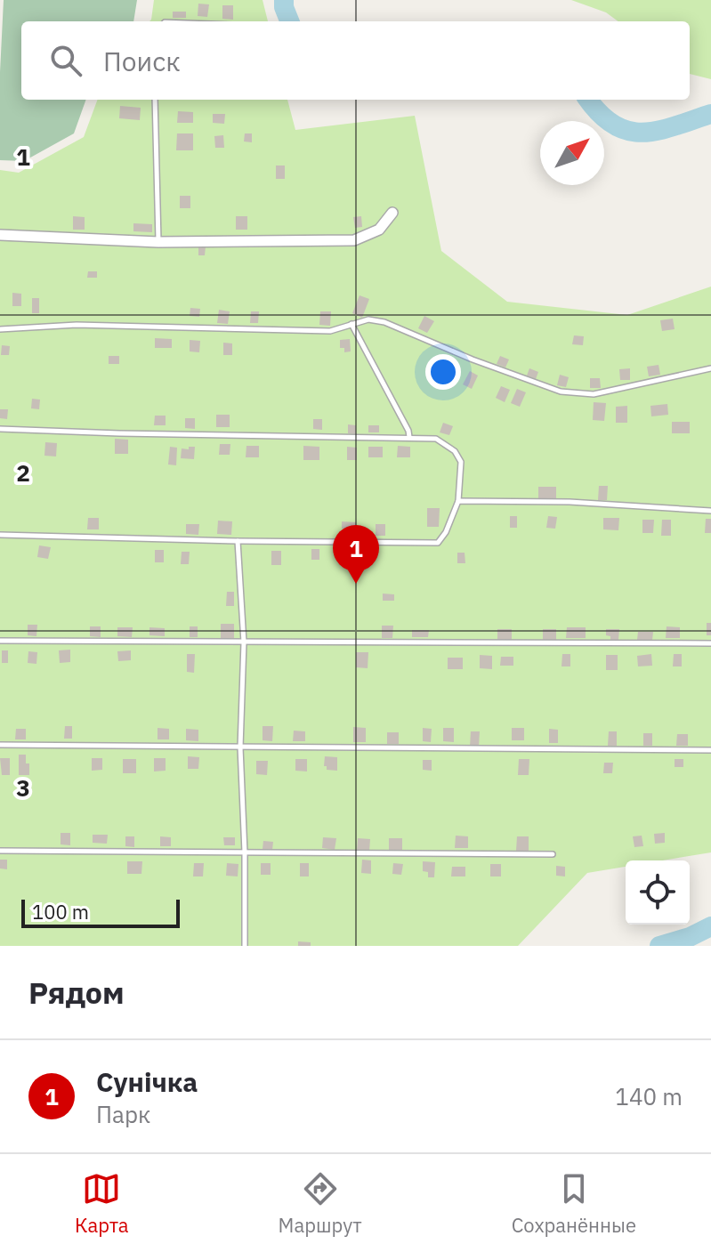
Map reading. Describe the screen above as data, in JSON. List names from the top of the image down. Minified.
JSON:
{"scale_bar":"100 m","north":"top right","page":{"search":"Поиск","pins":"1","scale":"100 m","heading":"Рядом","list":[{"mark":"1","name":"Сунічка","note":"Парк","value":"140 m"}],"nav":["Карта","Маршрут","Сохранённые"]},"grid":{"rows":["1","2","3"]}}
